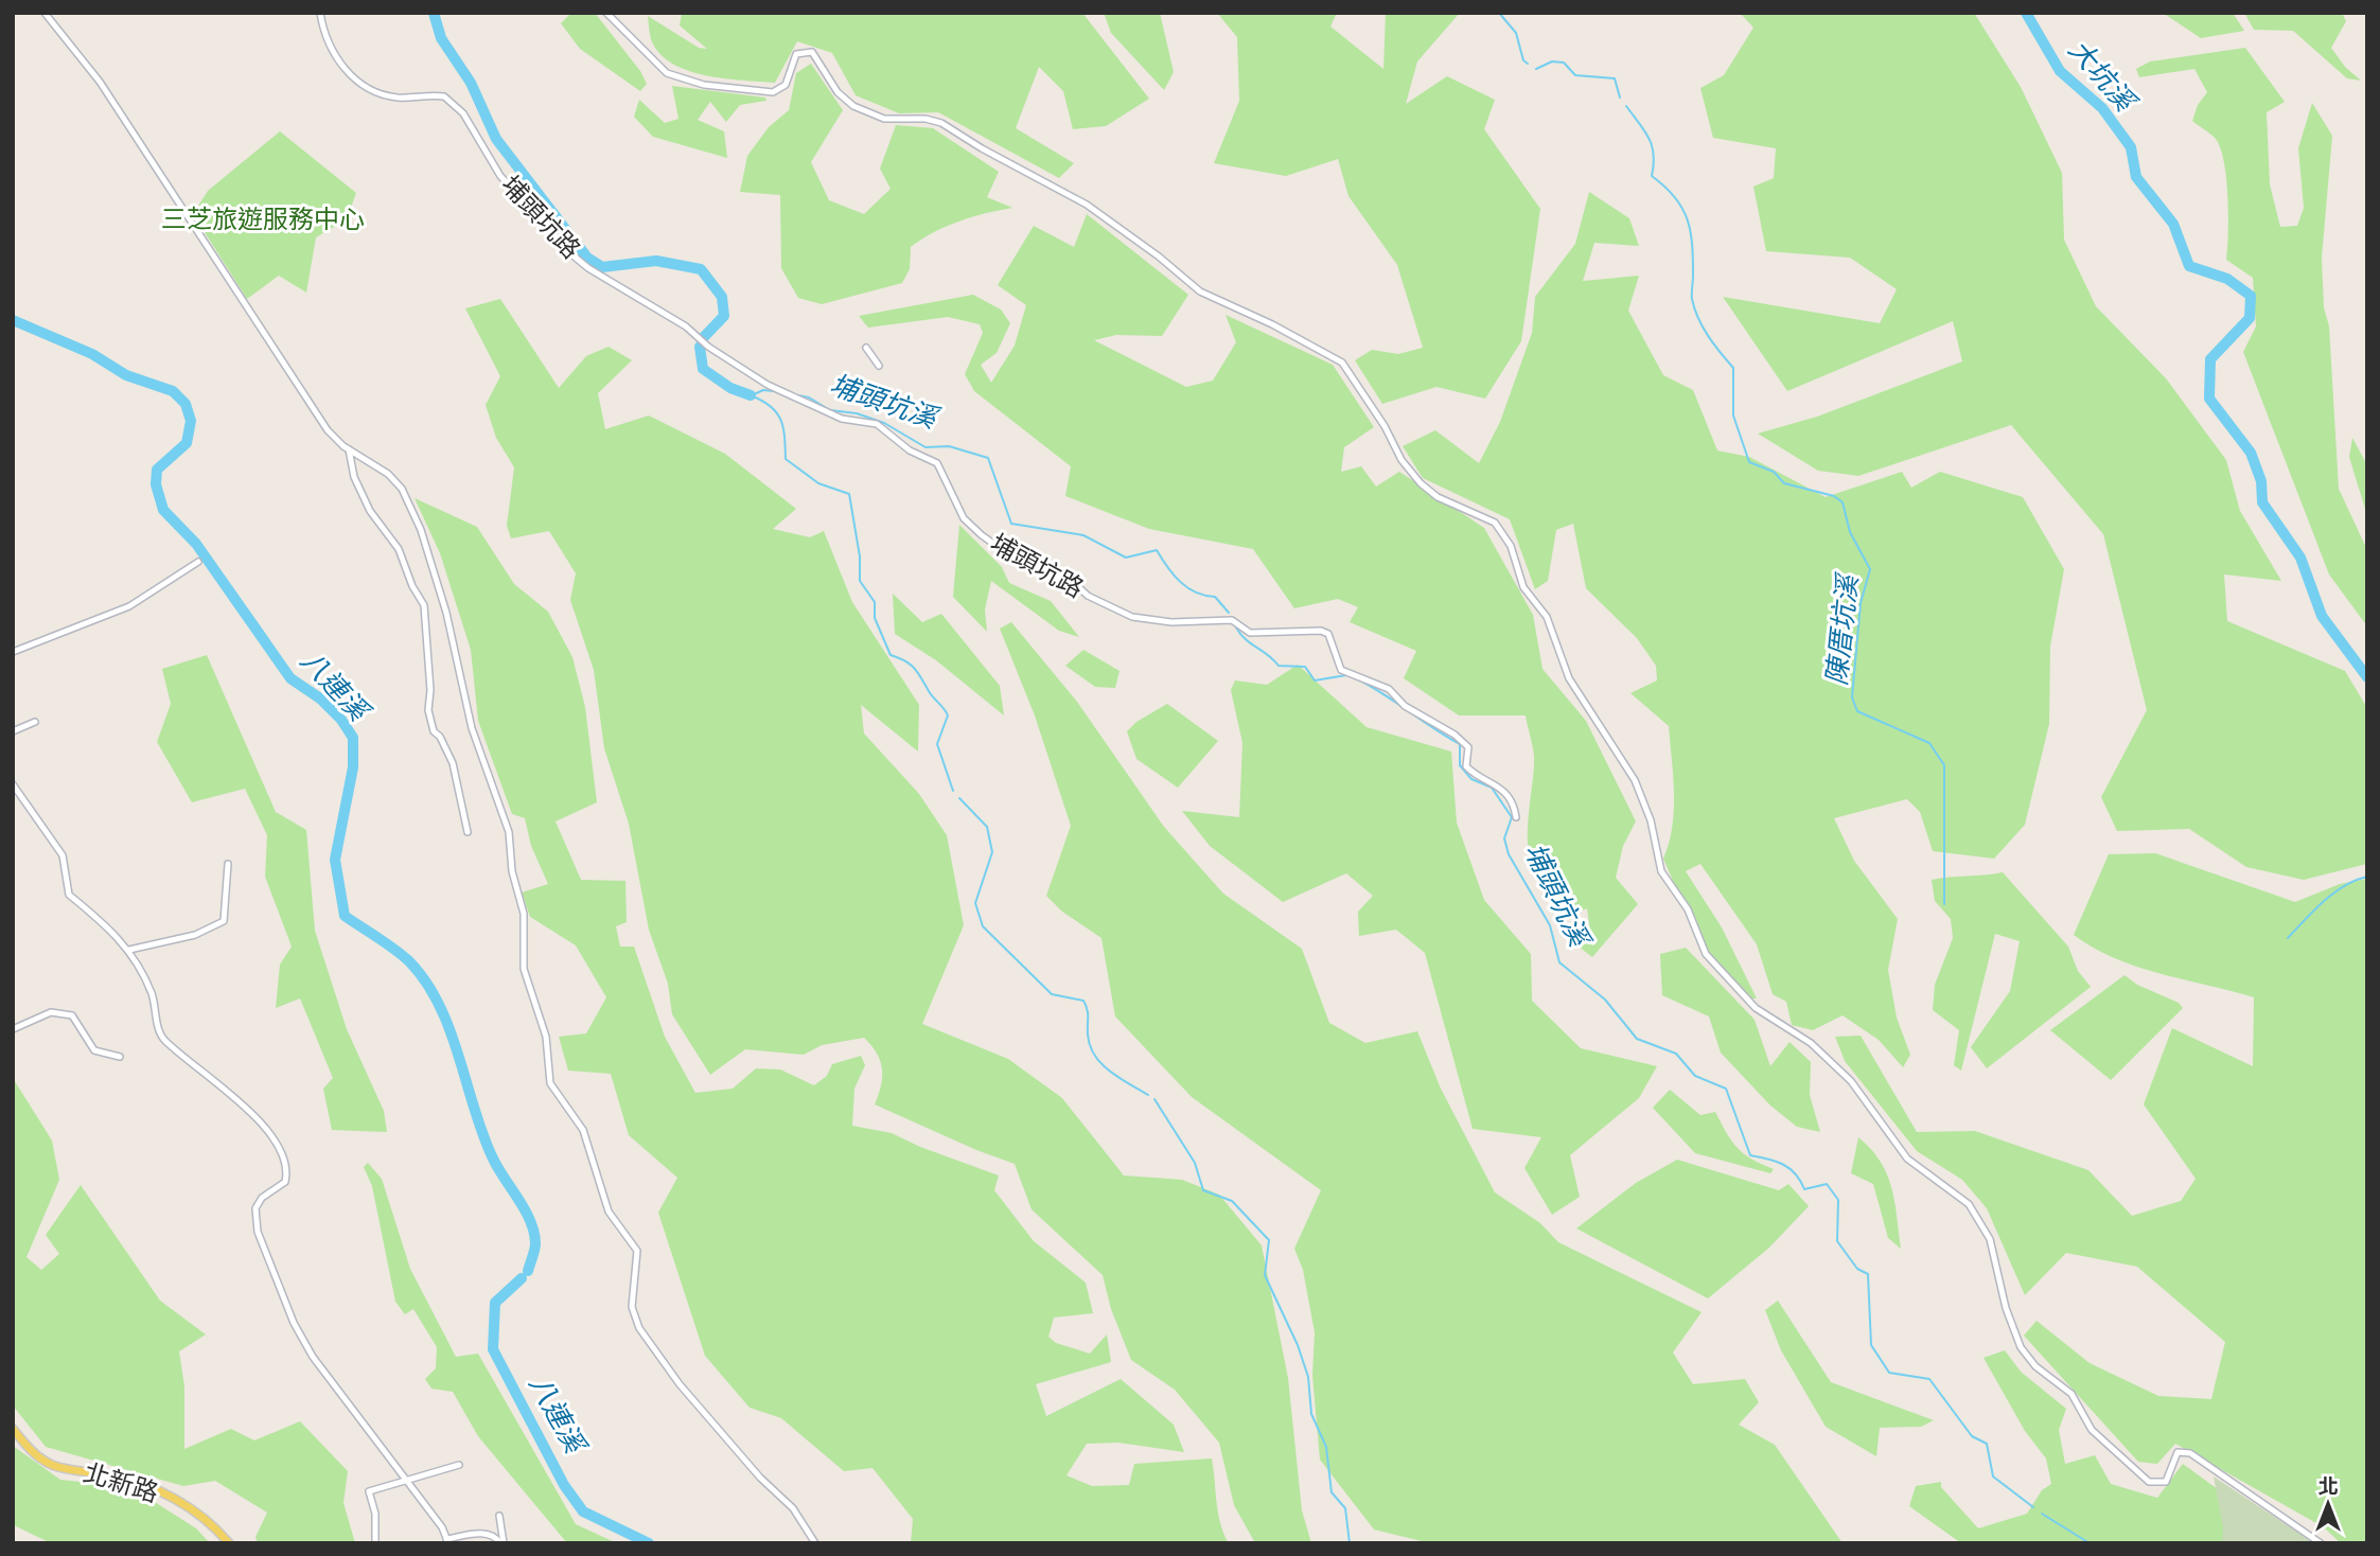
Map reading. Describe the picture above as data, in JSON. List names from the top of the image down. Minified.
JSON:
{"streets":{"main road":["北新路"],"street":["埔頭坑路"]},"water":["大坑溪","埔頭坑溪","陳厝坑溪","八連溪"],"parks":["三芝旅遊服務中心"],"north":"top"}
